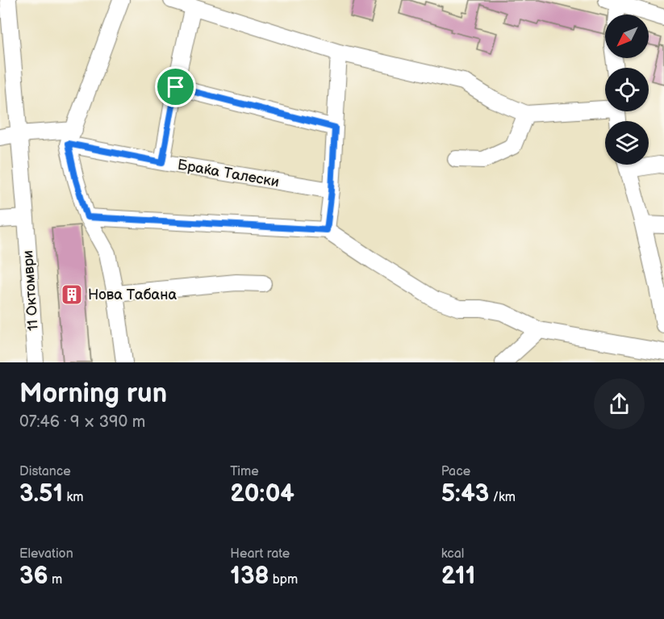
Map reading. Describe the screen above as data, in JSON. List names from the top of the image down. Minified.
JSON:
{"streets":{"street":["Браќа Талески","11 Октомври"]},"places":{"building":["Нова Табана"]},"north":"bottom left","page":{"heading":["Morning run","07:46 · 9 × 390 m"],"stats":[["Distance","3.51 km"],["Time","20:04"],["Pace","5:43 /km"],["Elevation","36 m"],["Heart rate","138 bpm"],["kcal","211"]]}}
